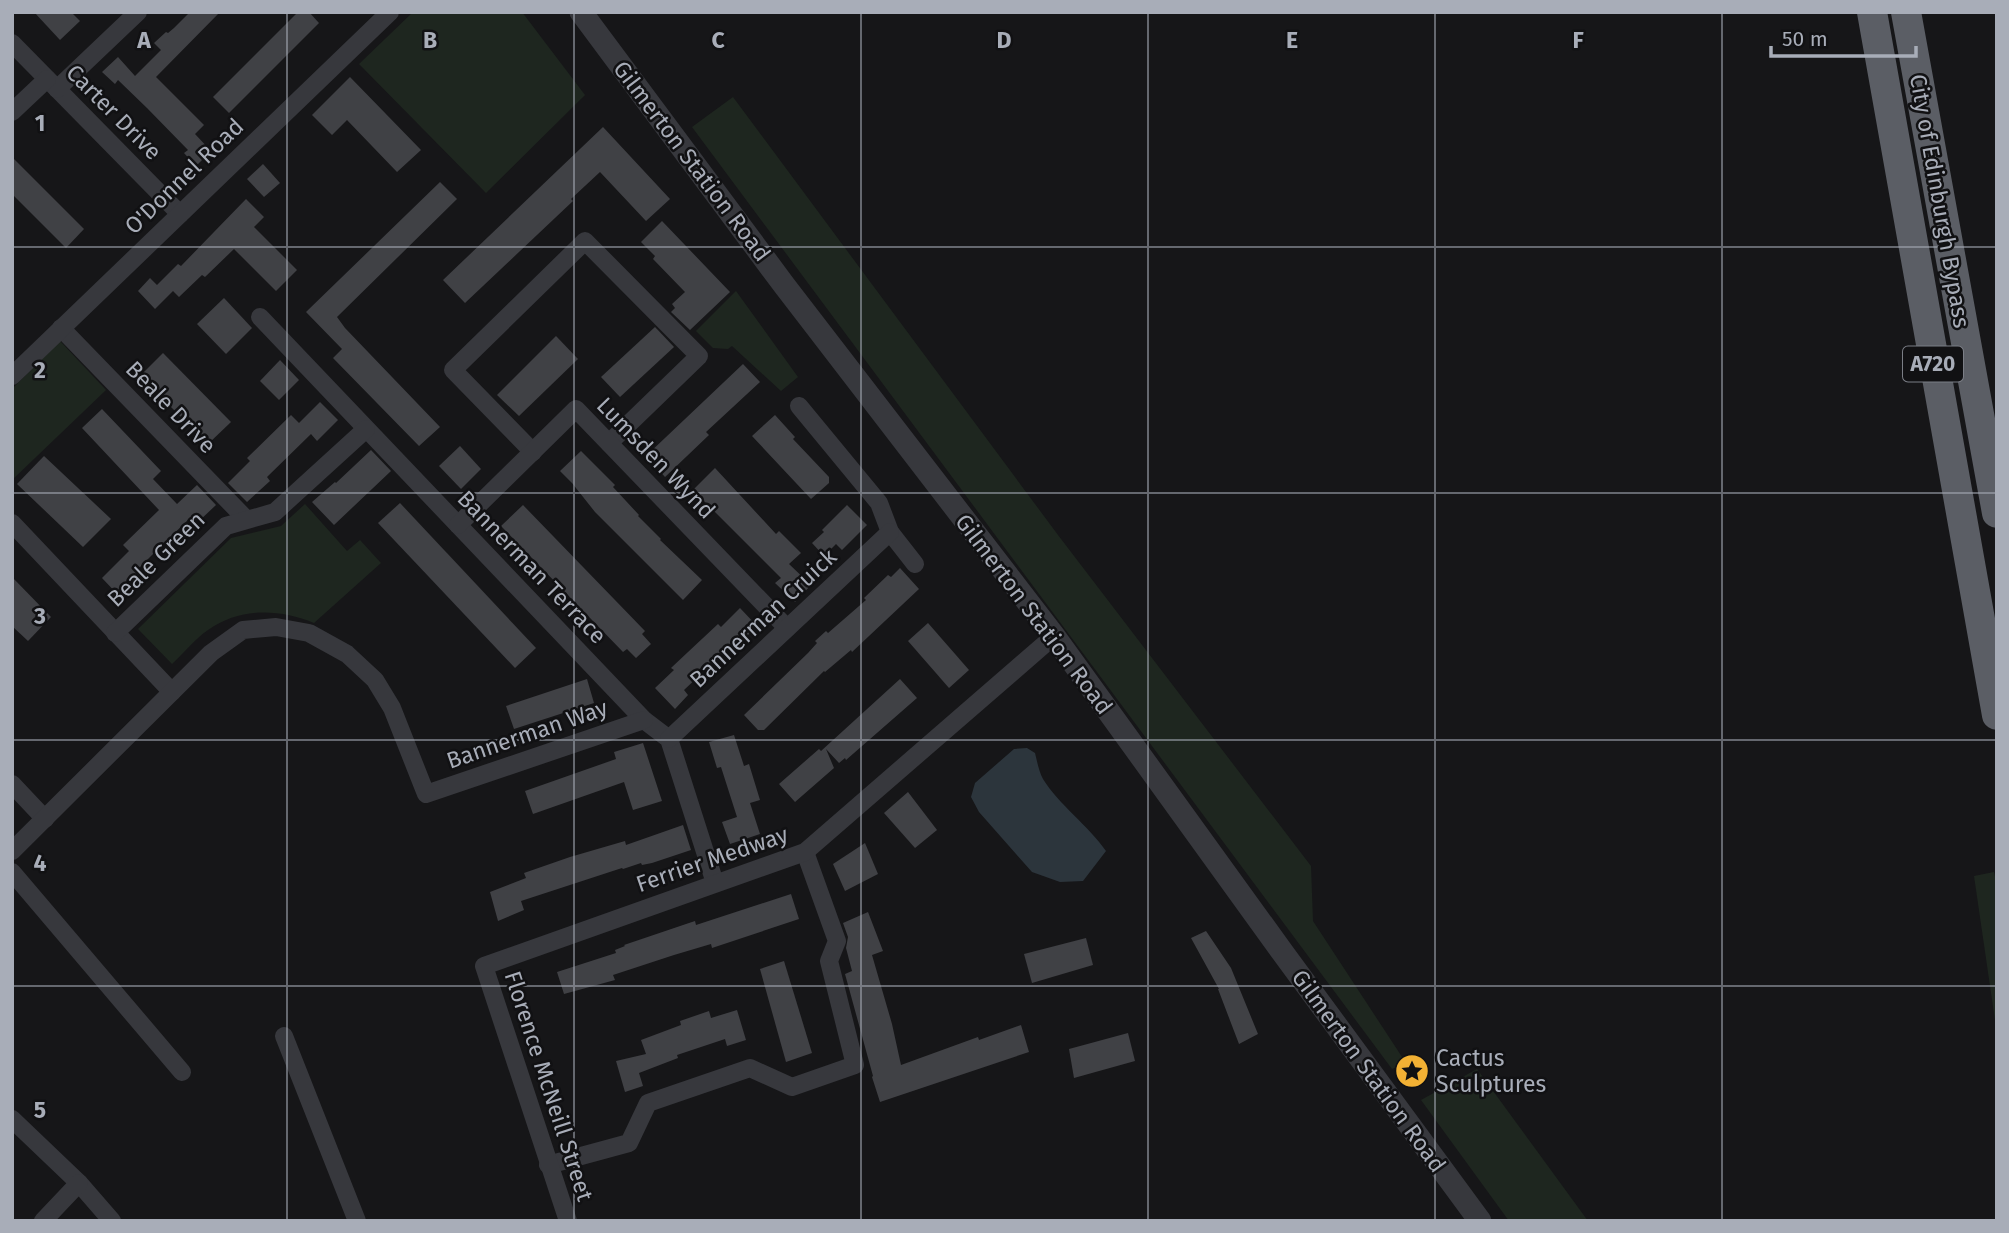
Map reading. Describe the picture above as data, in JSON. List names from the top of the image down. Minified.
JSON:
{"streets":{"highway":["City of Edinburgh Bypass","A720"],"street":["Carter Drive","Gilmerton Station Road","O'Donnel Road","Beale Drive","Lumsden Wynd","Beale Green","Bannerman Terrace","Bannerman Cruick","Bannerman Way","Ferrier Medway","Florence McNeill Street"]},"crossings":[["Carter Drive","O'Donnel Road"],["Gilmerton Station Road","Ferrier Medway"],["O'Donnel Road","Beale Drive"],["Beale Drive","Beale Green"],["Lumsden Wynd","Bannerman Terrace"],["Lumsden Wynd","Bannerman Cruick"],["Beale Green","Bannerman Terrace"],["Bannerman Terrace","Bannerman Cruick"],["Bannerman Terrace","Bannerman Way"],["Ferrier Medway","Florence McNeill Street"]],"places":{"place":["Cactus Sculptures"]},"scale_bar":"50 m","grid":{"columns":["A","B","C","D","E","F"],"rows":["1","2","3","4","5"]}}
